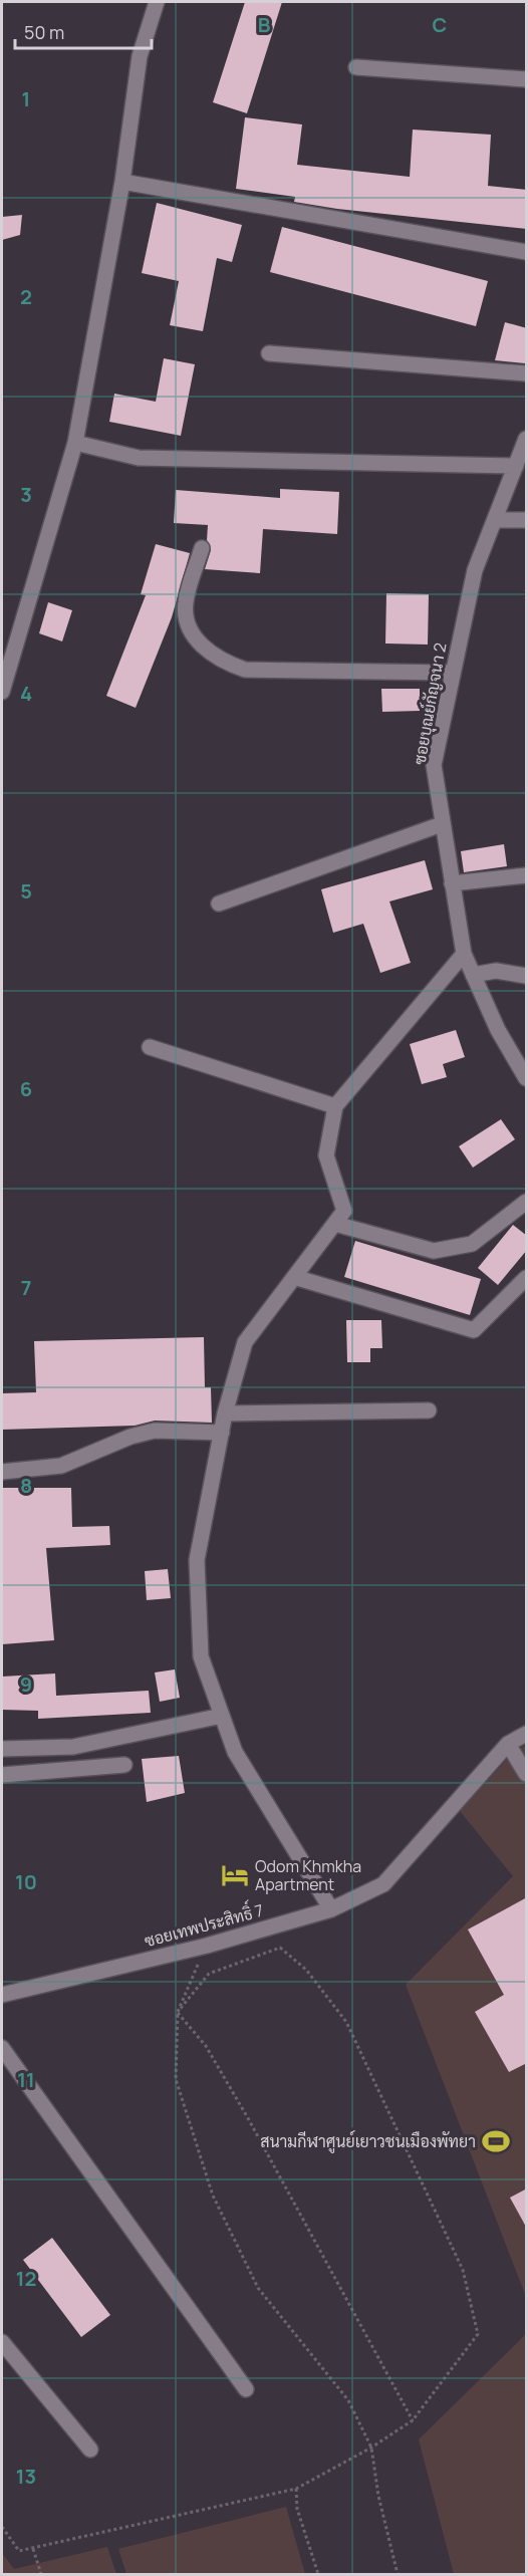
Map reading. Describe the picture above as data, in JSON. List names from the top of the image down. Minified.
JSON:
{"streets":{"street":["ซอยบุณย์กัญจนา 2","ซอยเทพประสิทธิ์ 7"]},"places":{"hotel":["Odom Khmkha Apartment"],"sports":["สนามกีฬาศูนย์เยาวชนเมืองพัทยา"]},"scale_bar":"50 m","grid":{"columns":["B","C"],"rows":["1","2","3","4","5","6","7","8","9","10","11","12","13"]}}
